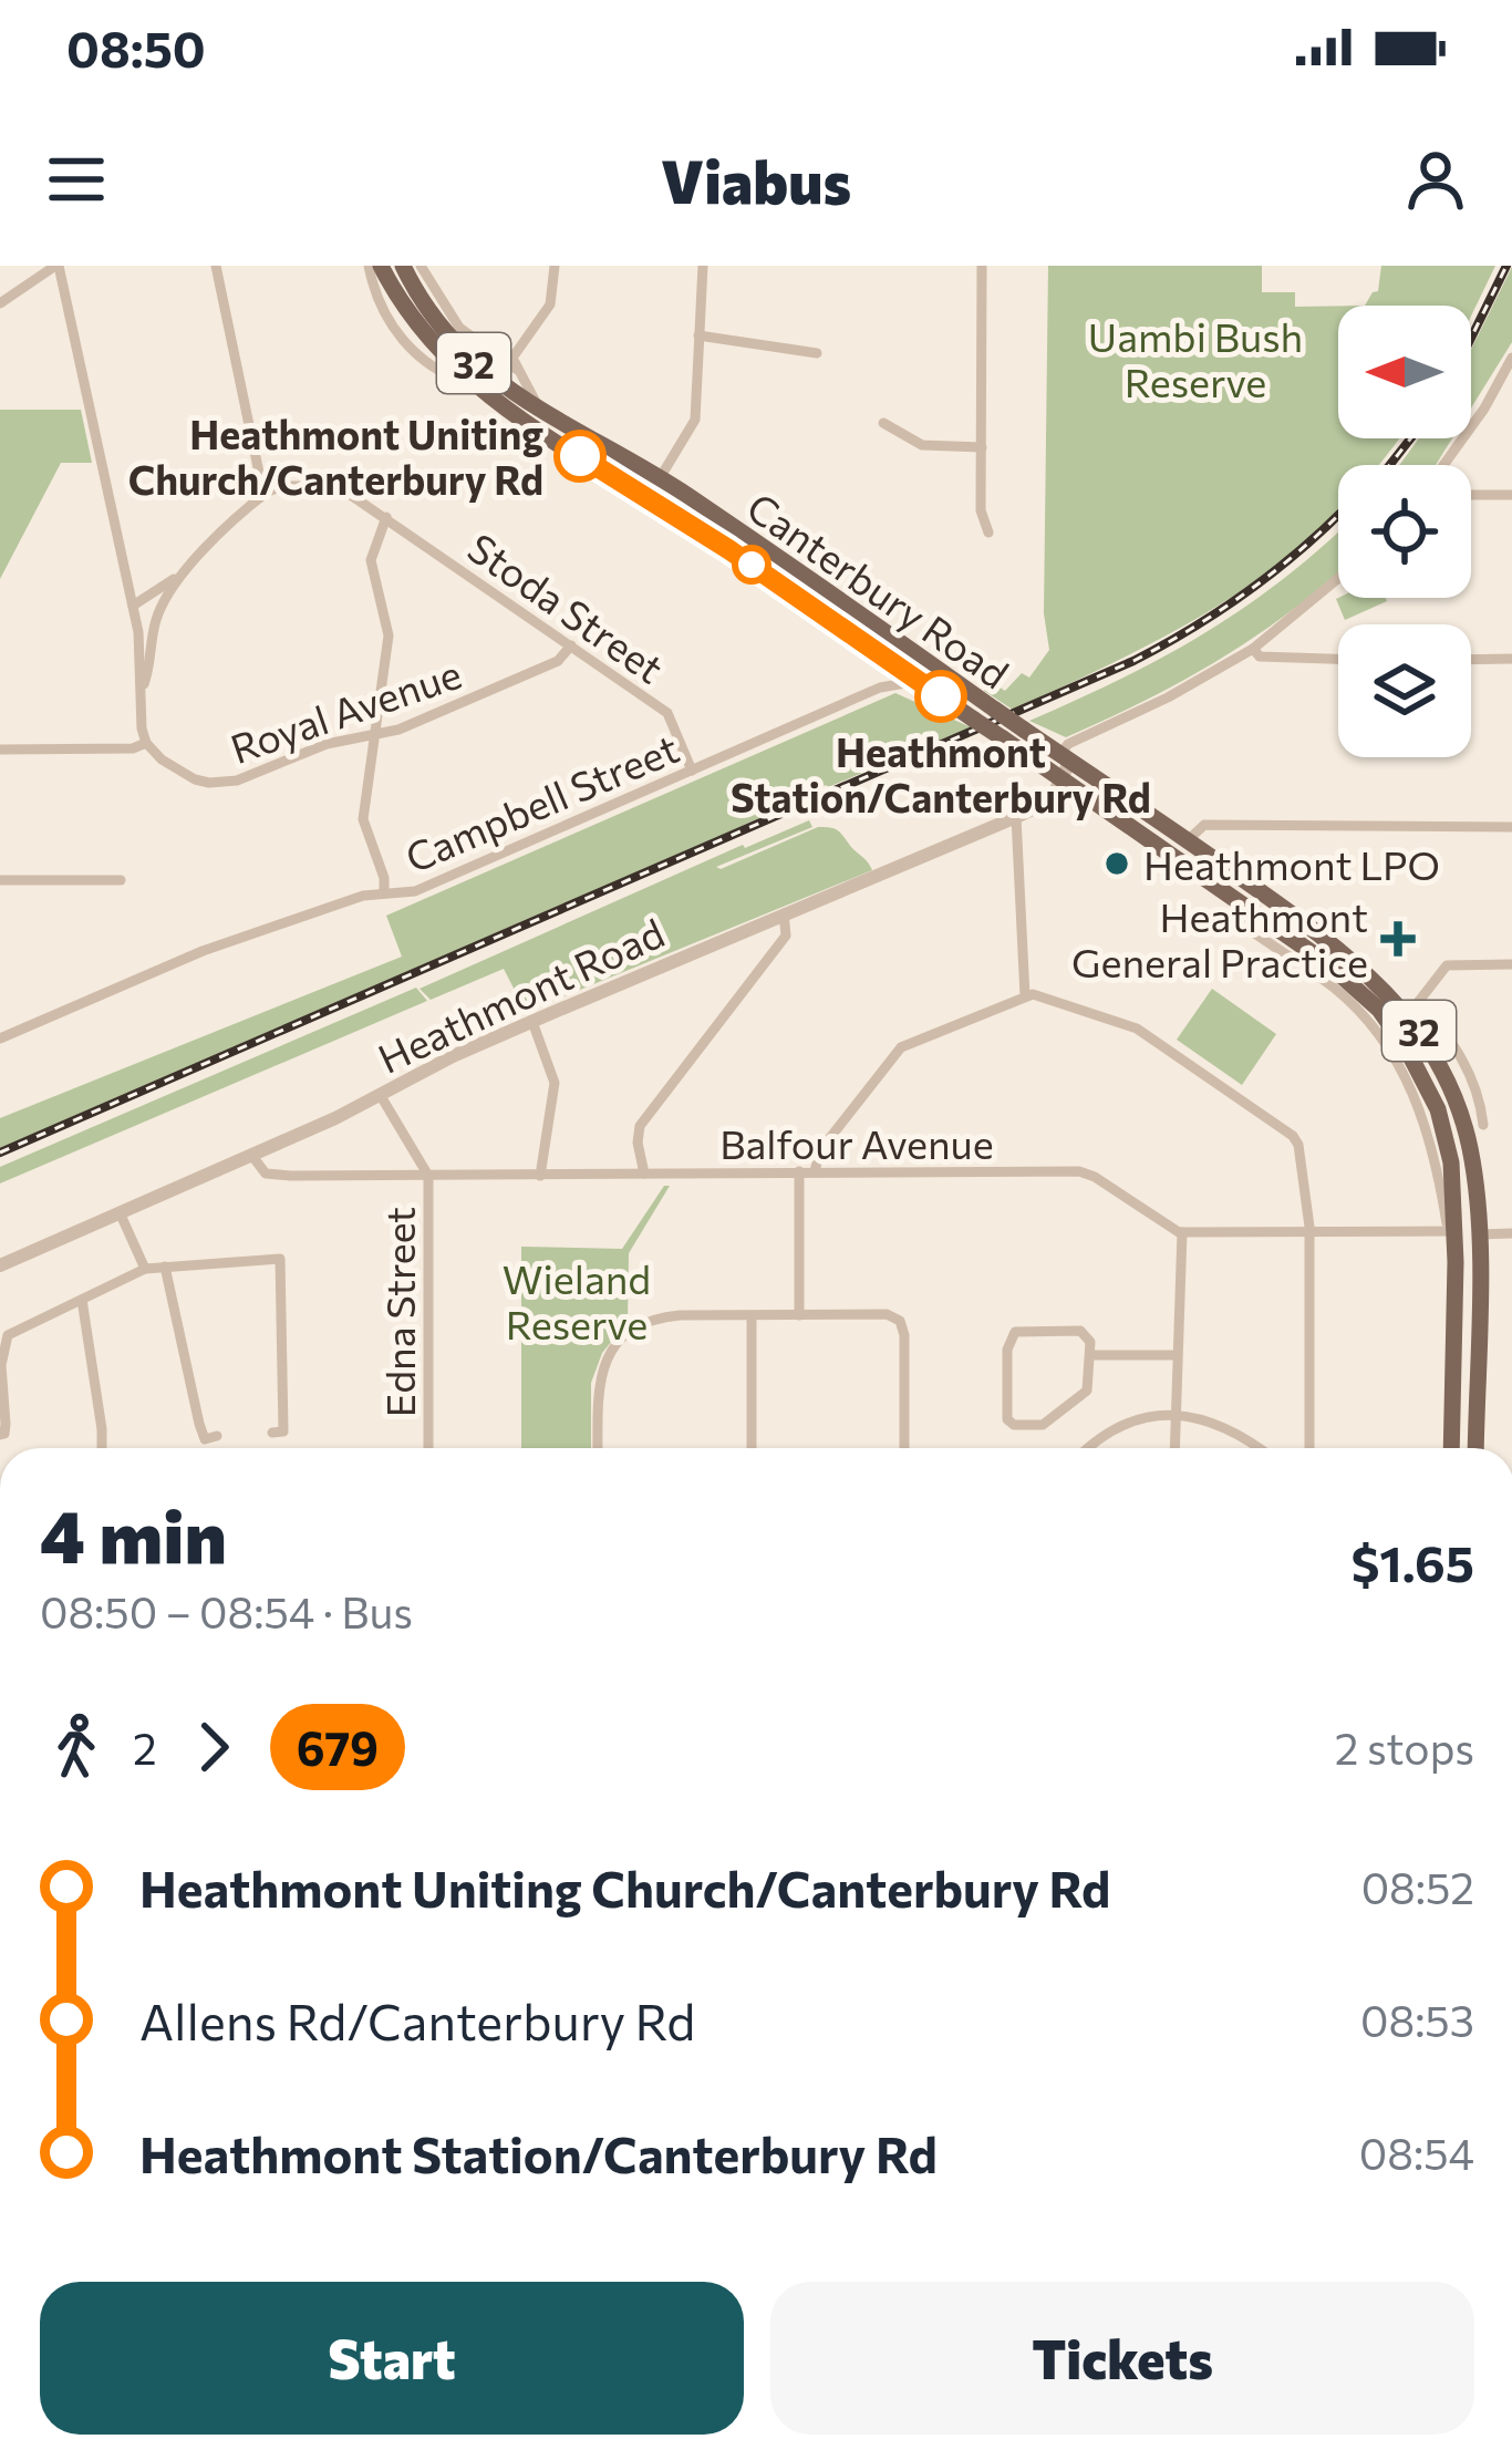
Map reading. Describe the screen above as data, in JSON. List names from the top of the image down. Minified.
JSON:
{"streets":{"main road":["32","Canterbury Road"],"street":["Stoda Street","Royal Avenue","Campbell Street","Heathmont Road","Balfour Avenue","Edna Street"]},"crossings":[["Canterbury Road","Campbell Street"],["Canterbury Road","Heathmont Road"],["Stoda Street","Royal Avenue"],["Stoda Street","Campbell Street"],["Heathmont Road","Balfour Avenue"],["Heathmont Road","Edna Street"],["Balfour Avenue","Edna Street"]],"parks":["Uambi Bush Reserve","Wieland Reserve"],"places":{"other":["Heathmont Uniting Church/Canterbury Rd","Heathmont Station/Canterbury Rd","Heathmont LPO"],"health":["Heathmont General Practice"]},"lines":["bus line 679"],"north":"left","page":{"status":"08:50","header":"Viabus","heading":["4 min","08:50 – 08:54 · Bus","$1.65"],"legs":["2","679","2 stops"],"list":[{"name":"Heathmont Uniting Church/Canterbury Rd","value":"08:52"},{"name":"Allens Rd/Canterbury Rd","value":"08:53"},{"name":"Heathmont Station/Canterbury Rd","value":"08:54"}],"buttons":["Start","Tickets"]}}
